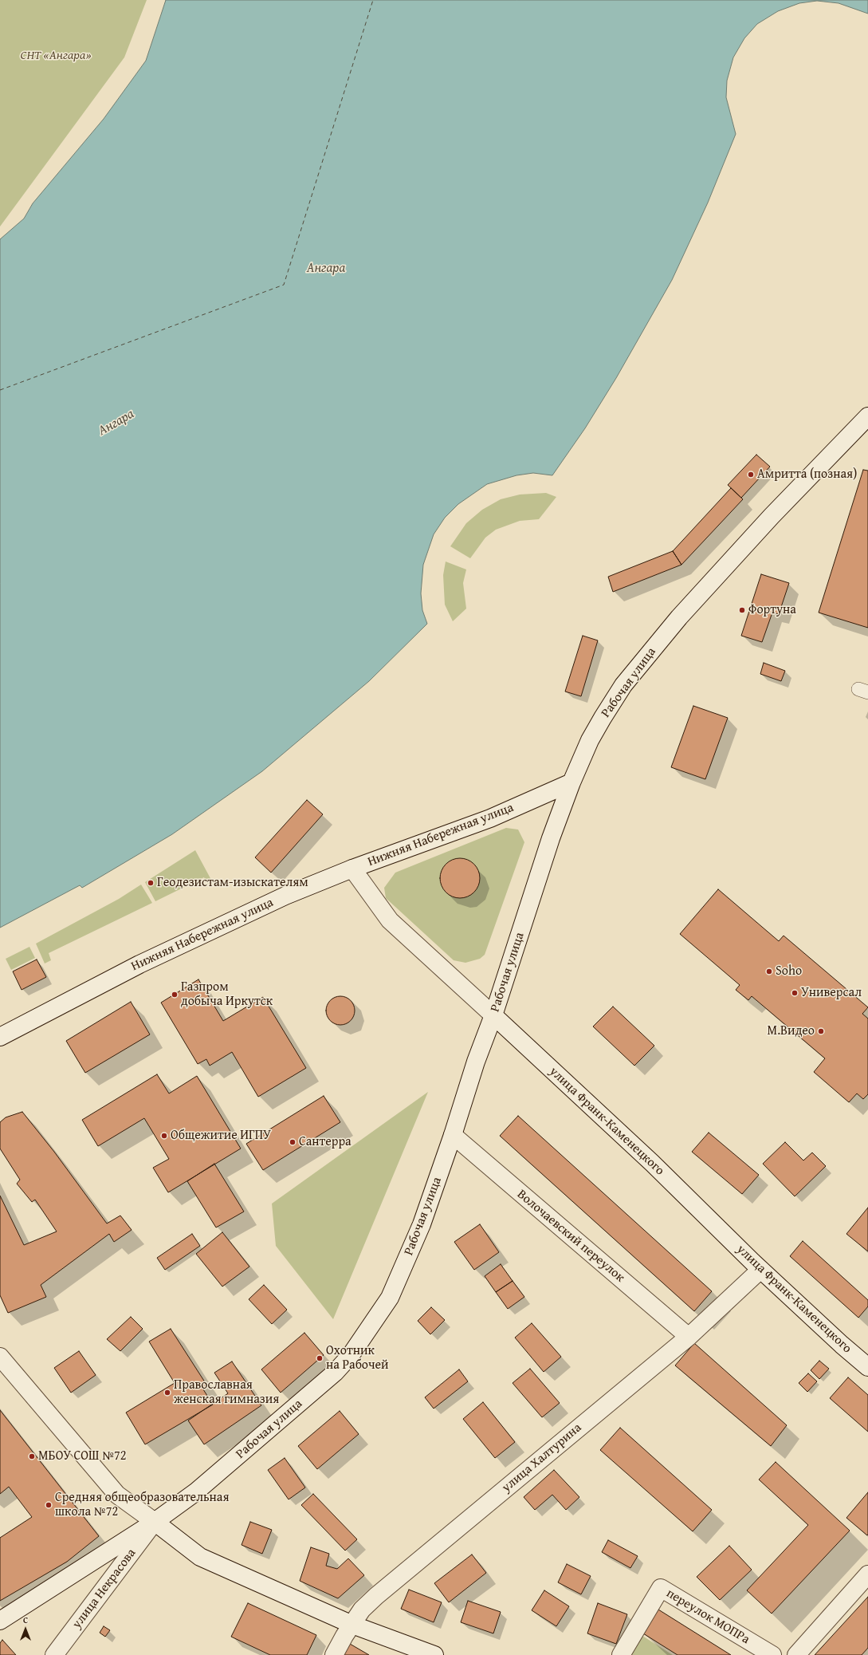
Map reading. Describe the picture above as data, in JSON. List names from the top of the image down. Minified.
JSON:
{"streets":{"main road":["Рабочая улица","Нижняя Набережная улица","улица Франк-Каменецкого","Волочаевский переулок","улица Халтурина","улица Некрасова","переулок МОПРа"]},"crossings":[["Рабочая улица","Нижняя Набережная улица"],["Рабочая улица","улица Франк-Каменецкого"],["Рабочая улица","Волочаевский переулок"],["Рабочая улица","улица Некрасова"],["Нижняя Набережная улица","улица Франк-Каменецкого"],["улица Франк-Каменецкого","улица Халтурина"],["Волочаевский переулок","улица Халтурина"]],"water":["Ангара"],"parks":["СНТ «Ангара»"],"places":["Амритта (позная)","Фортуна","Геодезистам-изыскателям","Soho","Универсал","Газпром добыча Иркутск","М.Видео","Общежитие ИГПУ","Сантерра","Охотник на Рабочей","Православная женская гимназия","МБОУ СОШ №72","Средняя общеобразовательная школа №72"],"north":"top"}
